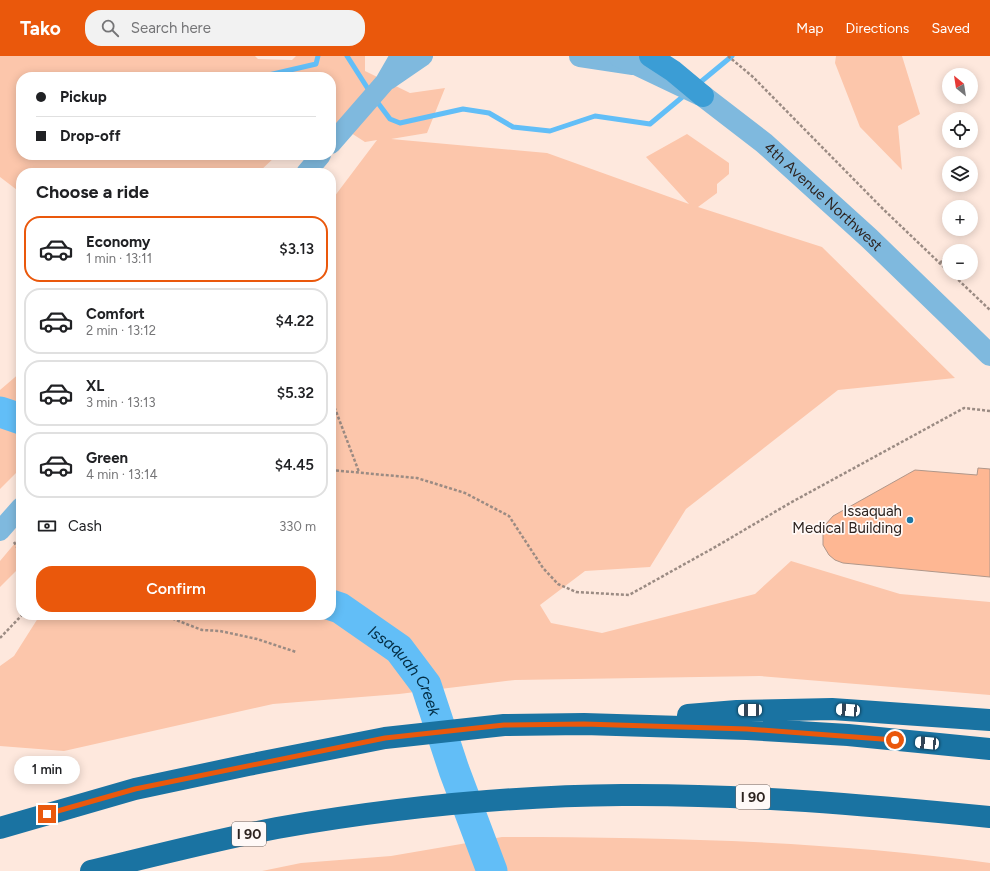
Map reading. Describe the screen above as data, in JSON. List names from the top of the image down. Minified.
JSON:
{"streets":{"highway":["I 90"],"street":["4th Avenue Northwest"]},"water":["Issaquah Creek"],"places":["Issaquah Medical Building"],"north":"top left","page":{"header":"Tako","search":"Search here","nav":["Map","Directions","Saved"],"map_buttons":["+","−"],"banner":["Pickup","Drop-off"],"heading":"Choose a ride","list":[{"name":"Economy","note":"1 min · 13:11","value":"$3.13"},{"name":"Comfort","note":"2 min · 13:12","value":"$4.22"},{"name":"XL","note":"3 min · 13:13","value":"$5.32"},{"name":"Green","note":"4 min · 13:14","value":"$4.45"}],"pay":["Cash","330 m"],"buttons":"Confirm","bubble":"1 min"}}
